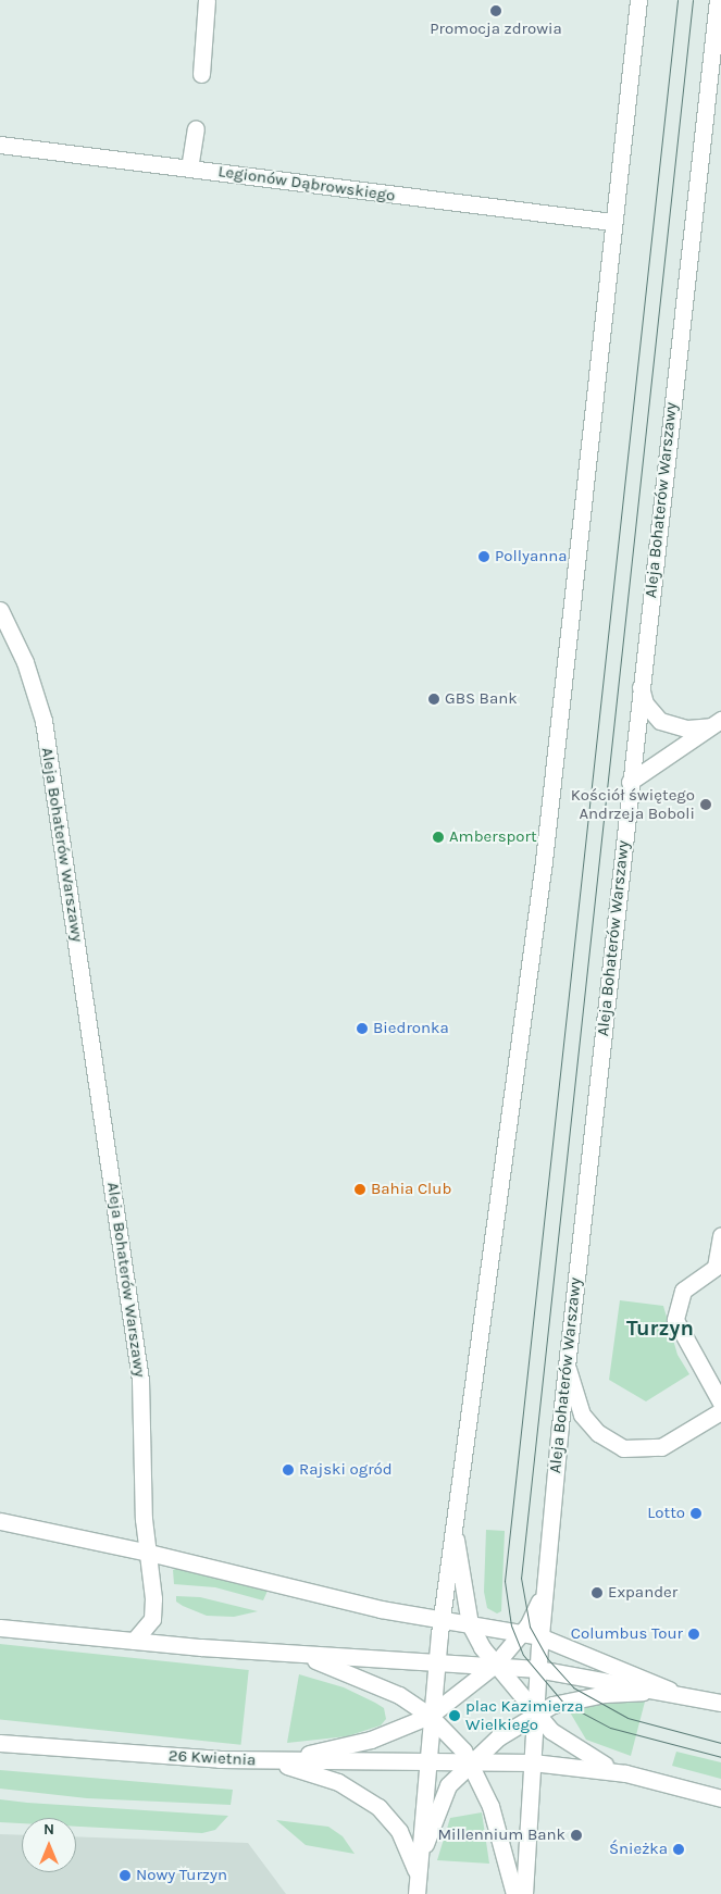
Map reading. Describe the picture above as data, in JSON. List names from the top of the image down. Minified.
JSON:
{"streets":{"street":["Legionów Dąbrowskiego","Aleja Bohaterów Warszawy","26 Kwietnia"]},"districts":["Turzyn"],"places":["Promocja zdrowia","Pollyanna","GBS Bank","Kościół świętego Andrzeja Boboli","Ambersport","Biedronka","Bahia Club","Rajski ogród","Lotto","Expander","Columbus Tour","plac Kazimierza Wielkiego","Millennium Bank","Śnieżka","Nowy Turzyn"],"north":"top"}
